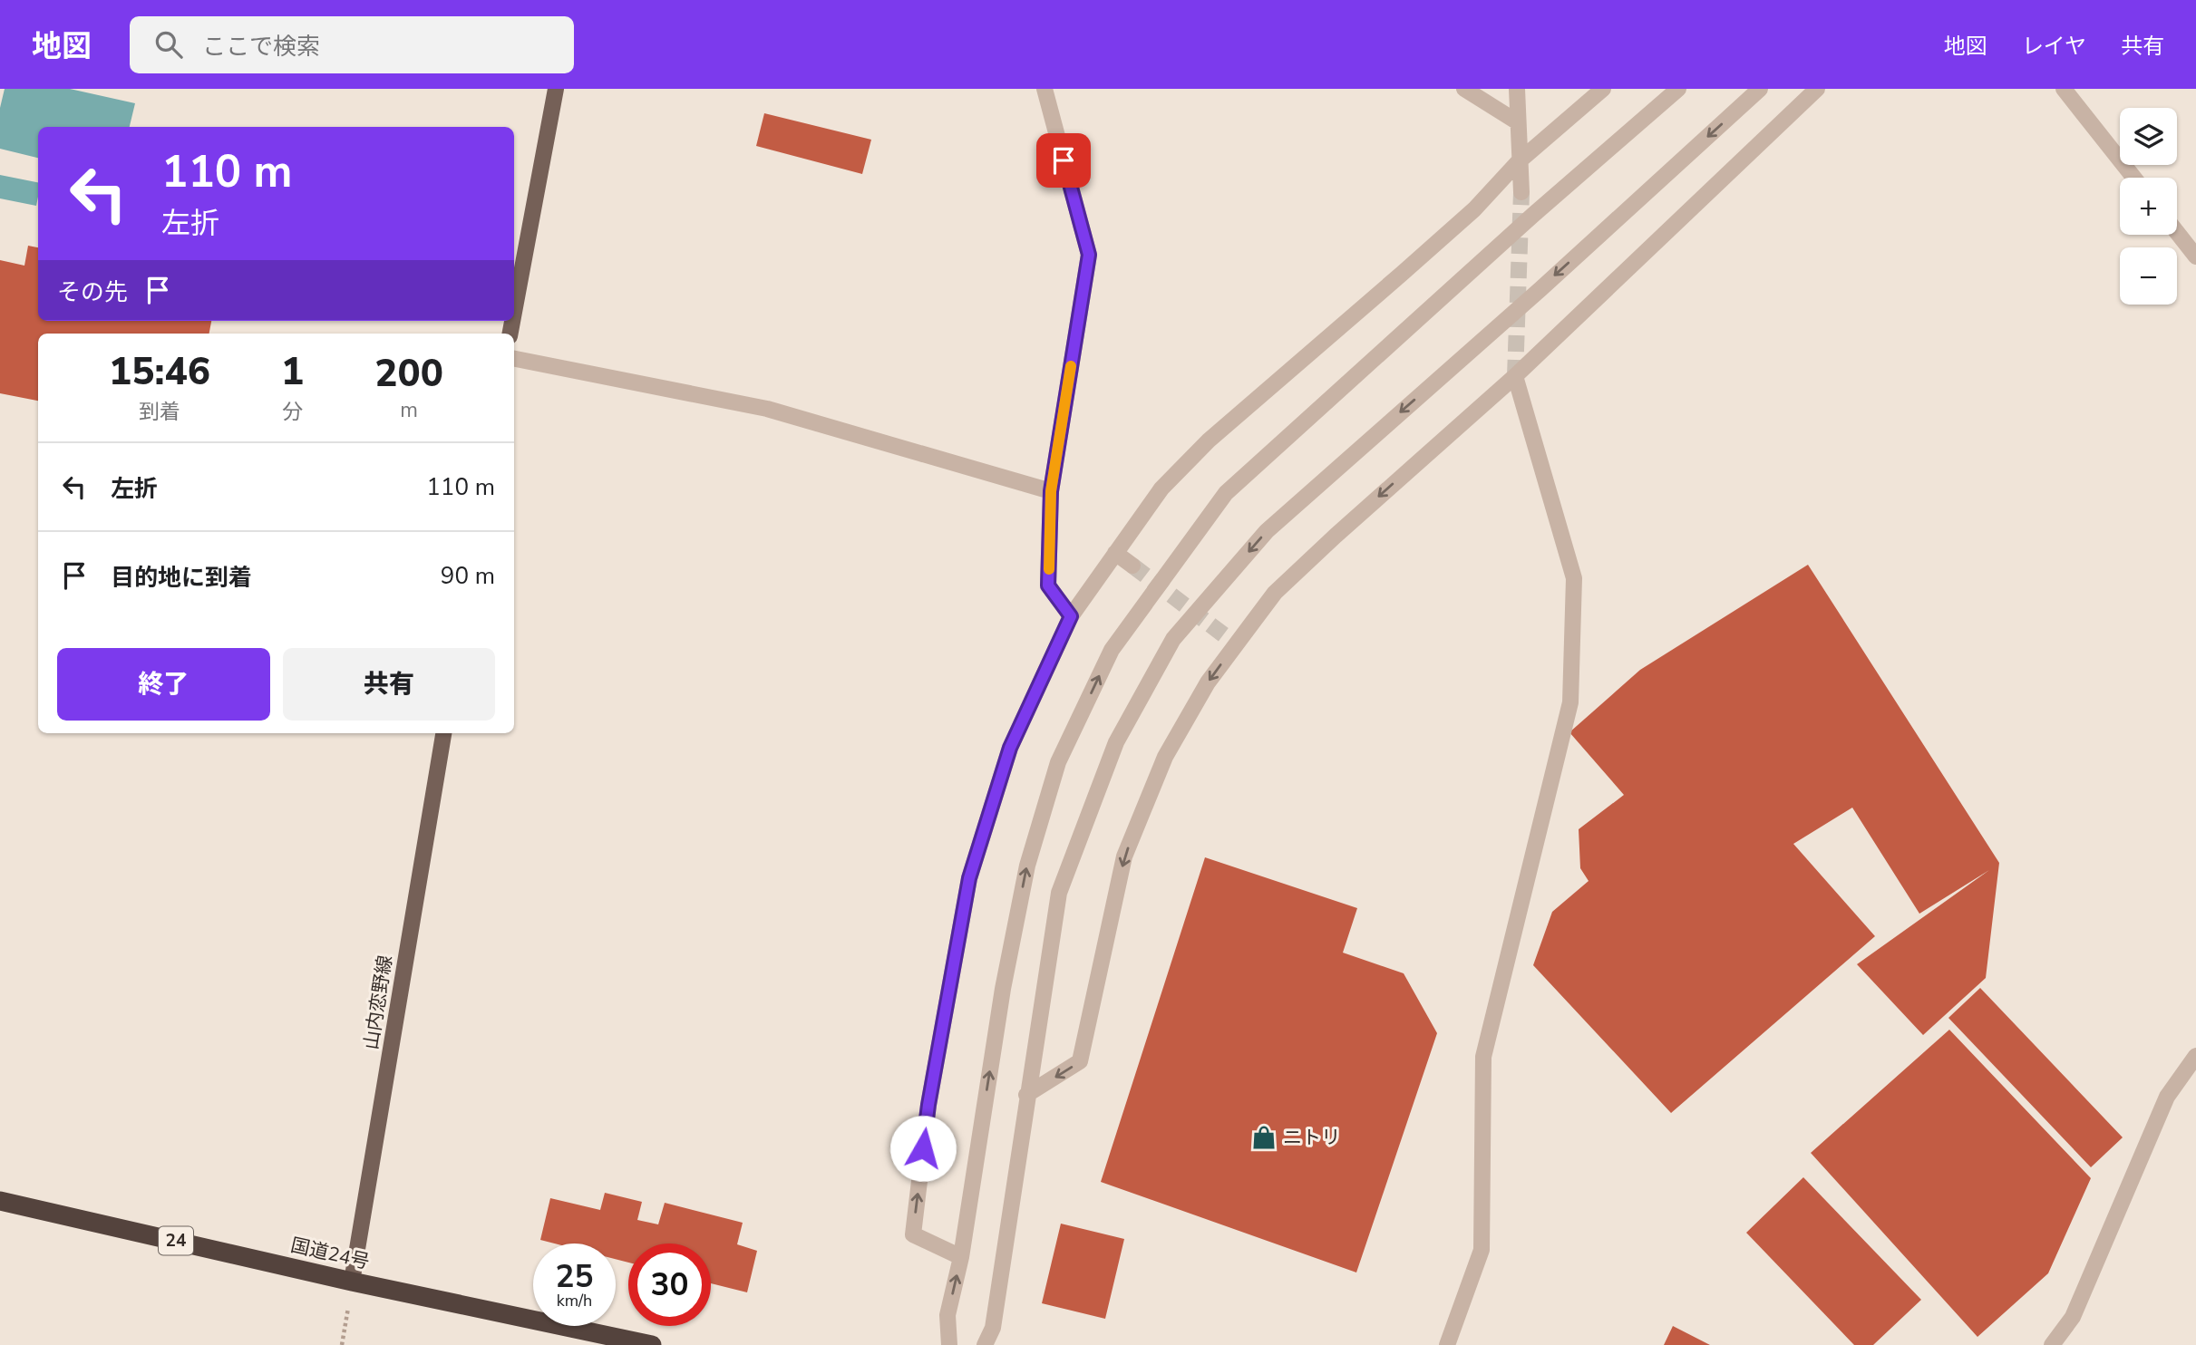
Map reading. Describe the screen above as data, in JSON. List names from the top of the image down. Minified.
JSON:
{"streets":{"highway":["24","国道24号"],"main road":["山内恋野線"]},"crossings":[["山内恋野線","国道24号"]],"places":{"shop":["ニトリ"]},"page":{"header":"地図","search":"ここで検索","nav":["地図","レイヤ","共有"],"map_buttons":["+","−"],"turn":["110 m","左折"],"then":"その先","eta":["15:46","到着","1","分","200","m"],"list":[{"name":"左折","value":"110 m"},{"name":"目的地に到着","value":"90 m"}],"buttons":["終了","共有"],"speed":"25 km/h","limit":"30"}}
